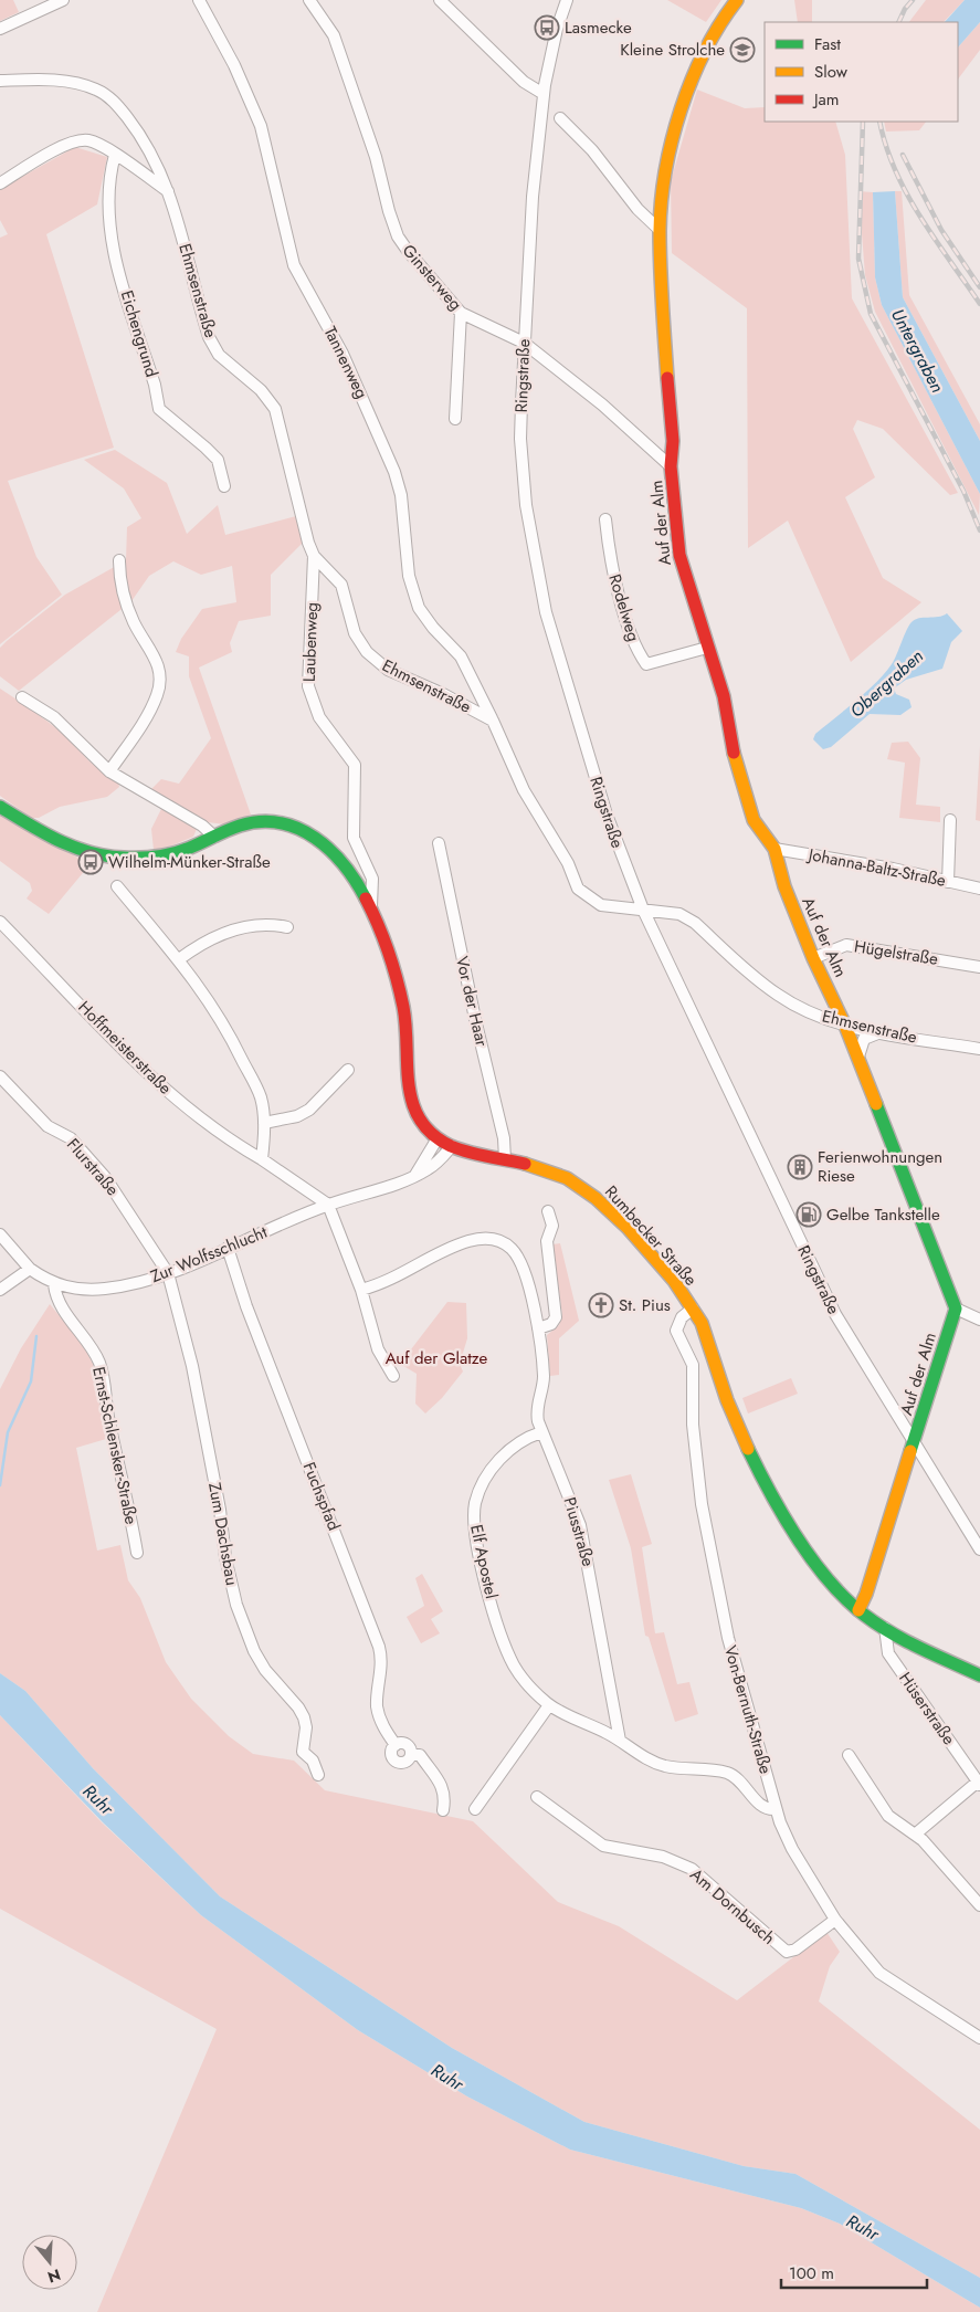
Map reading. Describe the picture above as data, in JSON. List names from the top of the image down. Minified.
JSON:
{"streets":{"street":["Ginsterweg","Ehmsenstraße","Eichengrund","Tannenweg","Ringstraße","Auf der Alm","Rodelweg","Laubenweg","Johanna-Baltz-Straße","Hügelstraße","Vor der Haar","Hoffmeisterstraße","Flurstraße","Rumbecker Straße","Zur Wolfsschlucht","Ernst-Schlensker-Straße","Fuchspfad","Piusstraße","Zum Dachsbau","Elf Apostel","Hüserstraße","Von-Bernuth-Straße","Am Dornbusch"]},"crossings":[["Ginsterweg","Ringstraße"],["Ginsterweg","Auf der Alm"],["Ehmsenstraße","Tannenweg"],["Ehmsenstraße","Ringstraße"],["Ehmsenstraße","Auf der Alm"],["Ehmsenstraße","Laubenweg"],["Ringstraße","Auf der Alm"],["Auf der Alm","Rodelweg"],["Auf der Alm","Johanna-Baltz-Straße"],["Auf der Alm","Hügelstraße"],["Auf der Alm","Rumbecker Straße"],["Laubenweg","Rumbecker Straße"],["Vor der Haar","Rumbecker Straße"],["Flurstraße","Zur Wolfsschlucht"],["Flurstraße","Zum Dachsbau"],["Rumbecker Straße","Zur Wolfsschlucht"],["Rumbecker Straße","Hüserstraße"],["Rumbecker Straße","Von-Bernuth-Straße"],["Zur Wolfsschlucht","Ernst-Schlensker-Straße"],["Zur Wolfsschlucht","Fuchspfad"],["Zur Wolfsschlucht","Zum Dachsbau"],["Piusstraße","Elf Apostel"],["Elf Apostel","Von-Bernuth-Straße"],["Von-Bernuth-Straße","Am Dornbusch"]],"water":["Untergraben","Obergraben","Ruhr"],"parks":["Auf der Glatze"],"places":{"bus stop":["Lasmecke","Wilhelm-Münker-Straße"],"school or university":["Kleine Strolche"],"building":["Ferienwohnungen Riese"],"fuel station":["Gelbe Tankstelle"],"church":["St. Pius"]},"legend":["Fast","Slow","Jam"],"scale_bar":"100 m","north":"bottom"}
